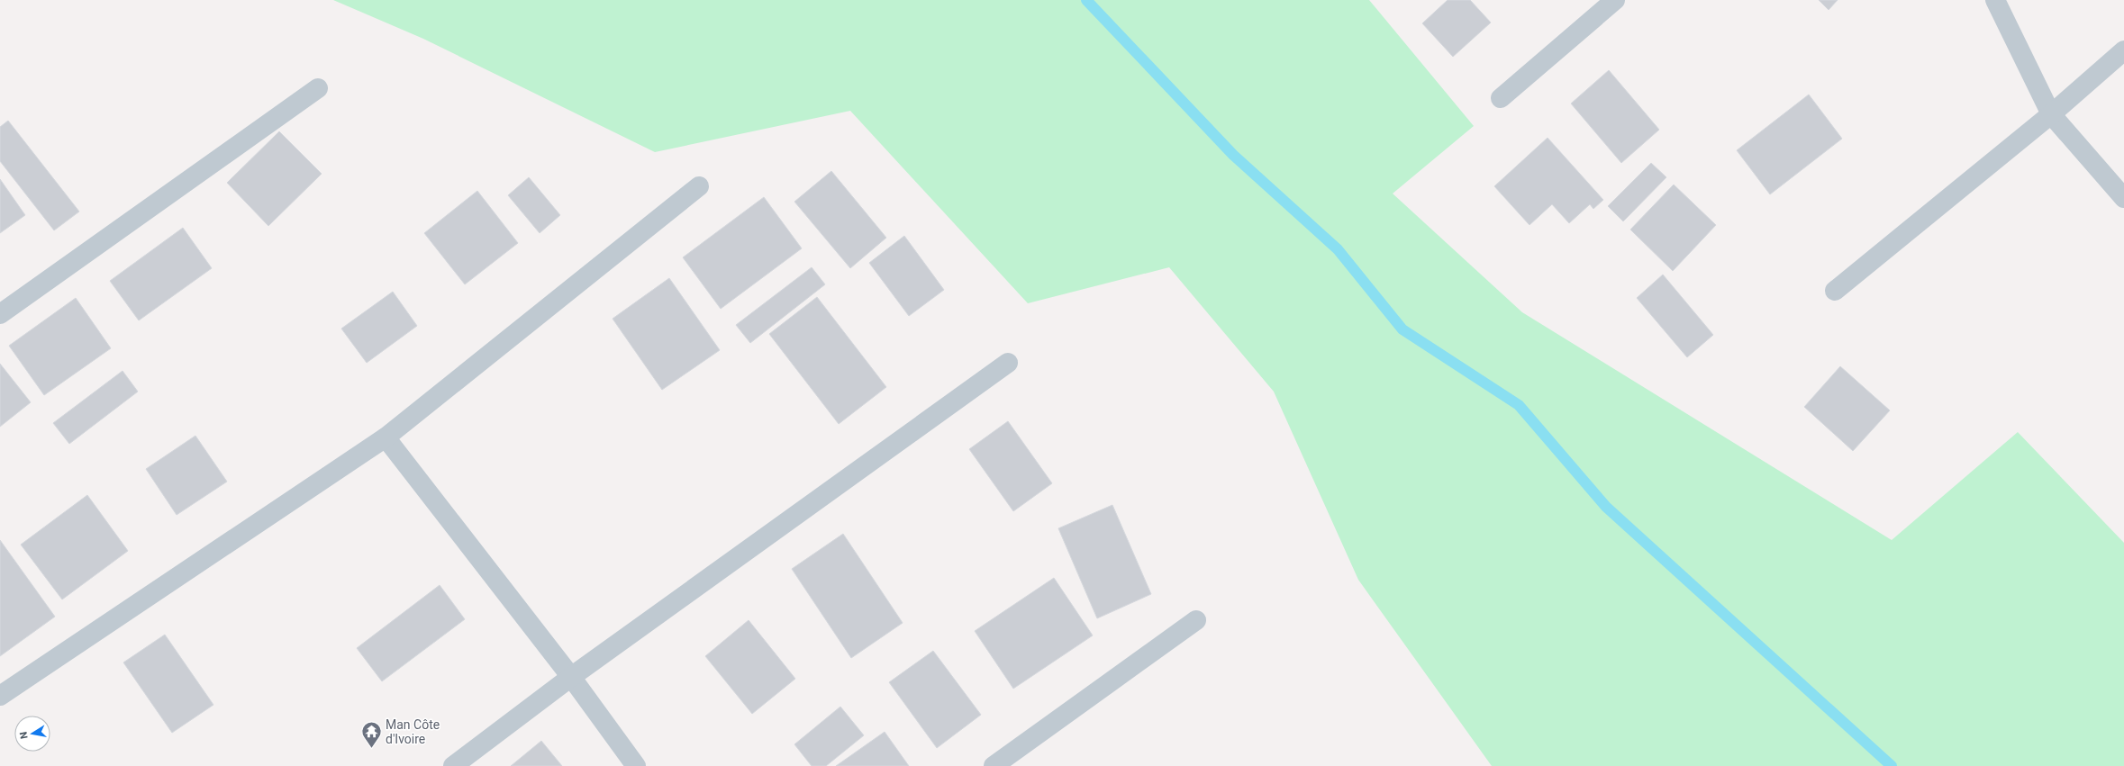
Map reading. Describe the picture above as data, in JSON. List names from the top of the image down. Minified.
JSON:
{"places":{"temple":["Man Côte d'Ivoire"]},"north":"left"}
